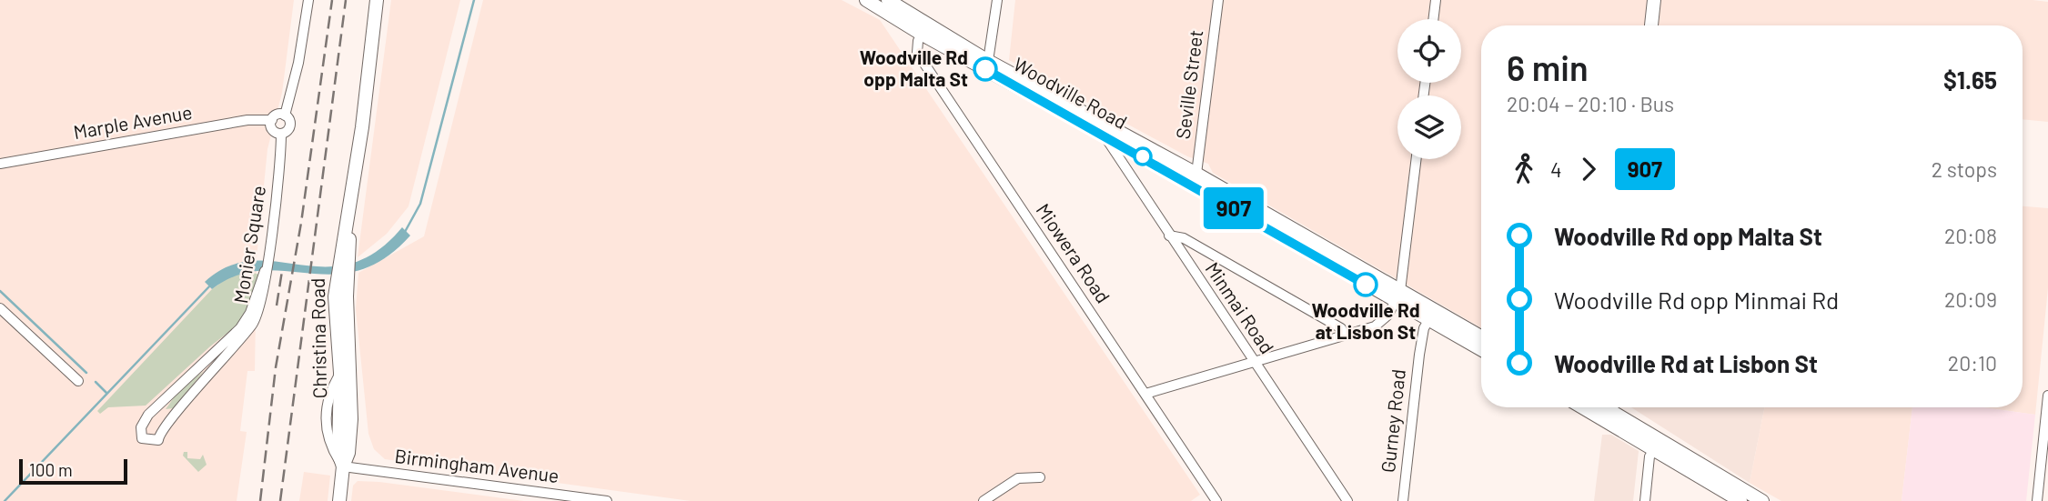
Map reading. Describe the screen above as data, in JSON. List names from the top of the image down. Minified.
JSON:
{"streets":{"main road":["Woodville Road","Christina Road"],"street":["Seville Street","Marple Avenue","Monier Square","Miowera Road","Minmai Road","Gurney Road","Birmingham Avenue"]},"crossings":[["Seville Street","Woodville Road"],["Woodville Road","Miowera Road"],["Woodville Road","Minmai Road"],["Woodville Road","Gurney Road"],["Marple Avenue","Monier Square"],["Christina Road","Birmingham Avenue"]],"places":["Woodville Rd opp Malta St","Woodville Rd at Lisbon St"],"lines":["bus line 907"],"scale_bar":"100 m","page":{"on_map":"907","heading":["6 min","20:04 – 20:10 · Bus","$1.65"],"legs":["4","907","2 stops"],"list":[{"name":"Woodville Rd opp Malta St","value":"20:08"},{"name":"Woodville Rd opp Minmai Rd","value":"20:09"},{"name":"Woodville Rd at Lisbon St","value":"20:10"}],"scale":"100 m"}}
